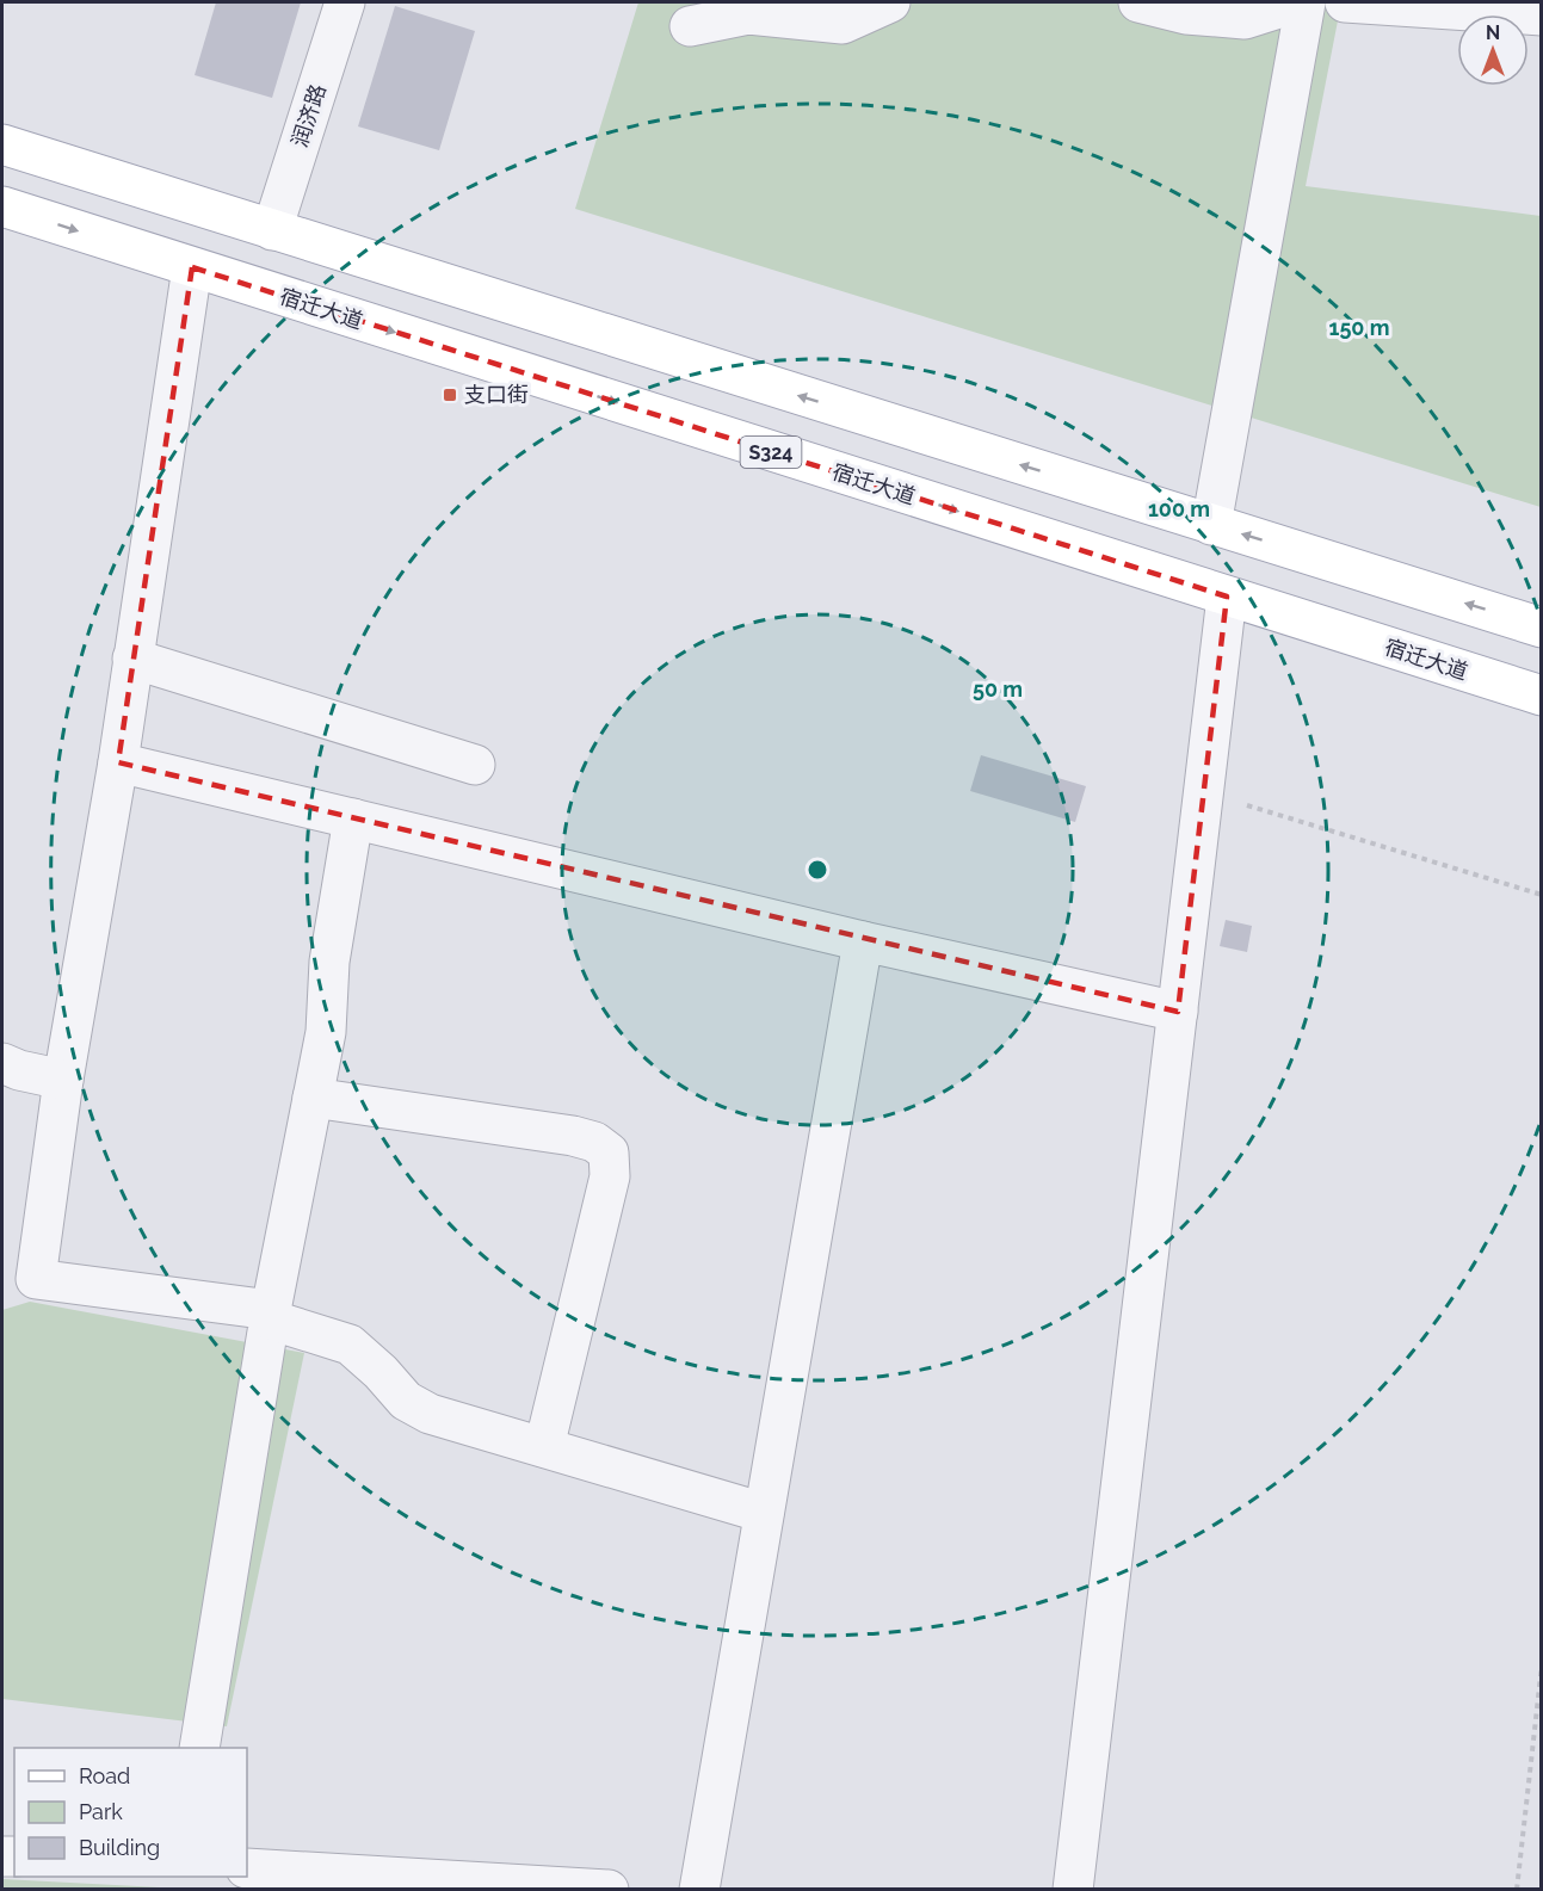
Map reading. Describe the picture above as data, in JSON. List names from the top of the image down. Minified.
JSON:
{"streets":{"main road":["宿迁大道","S324"],"street":["润济路"]},"places":{"transit":["支口街"]},"legend":["Road","Park","Building"],"north":"top","rings":["150 m","100 m","50 m"]}
